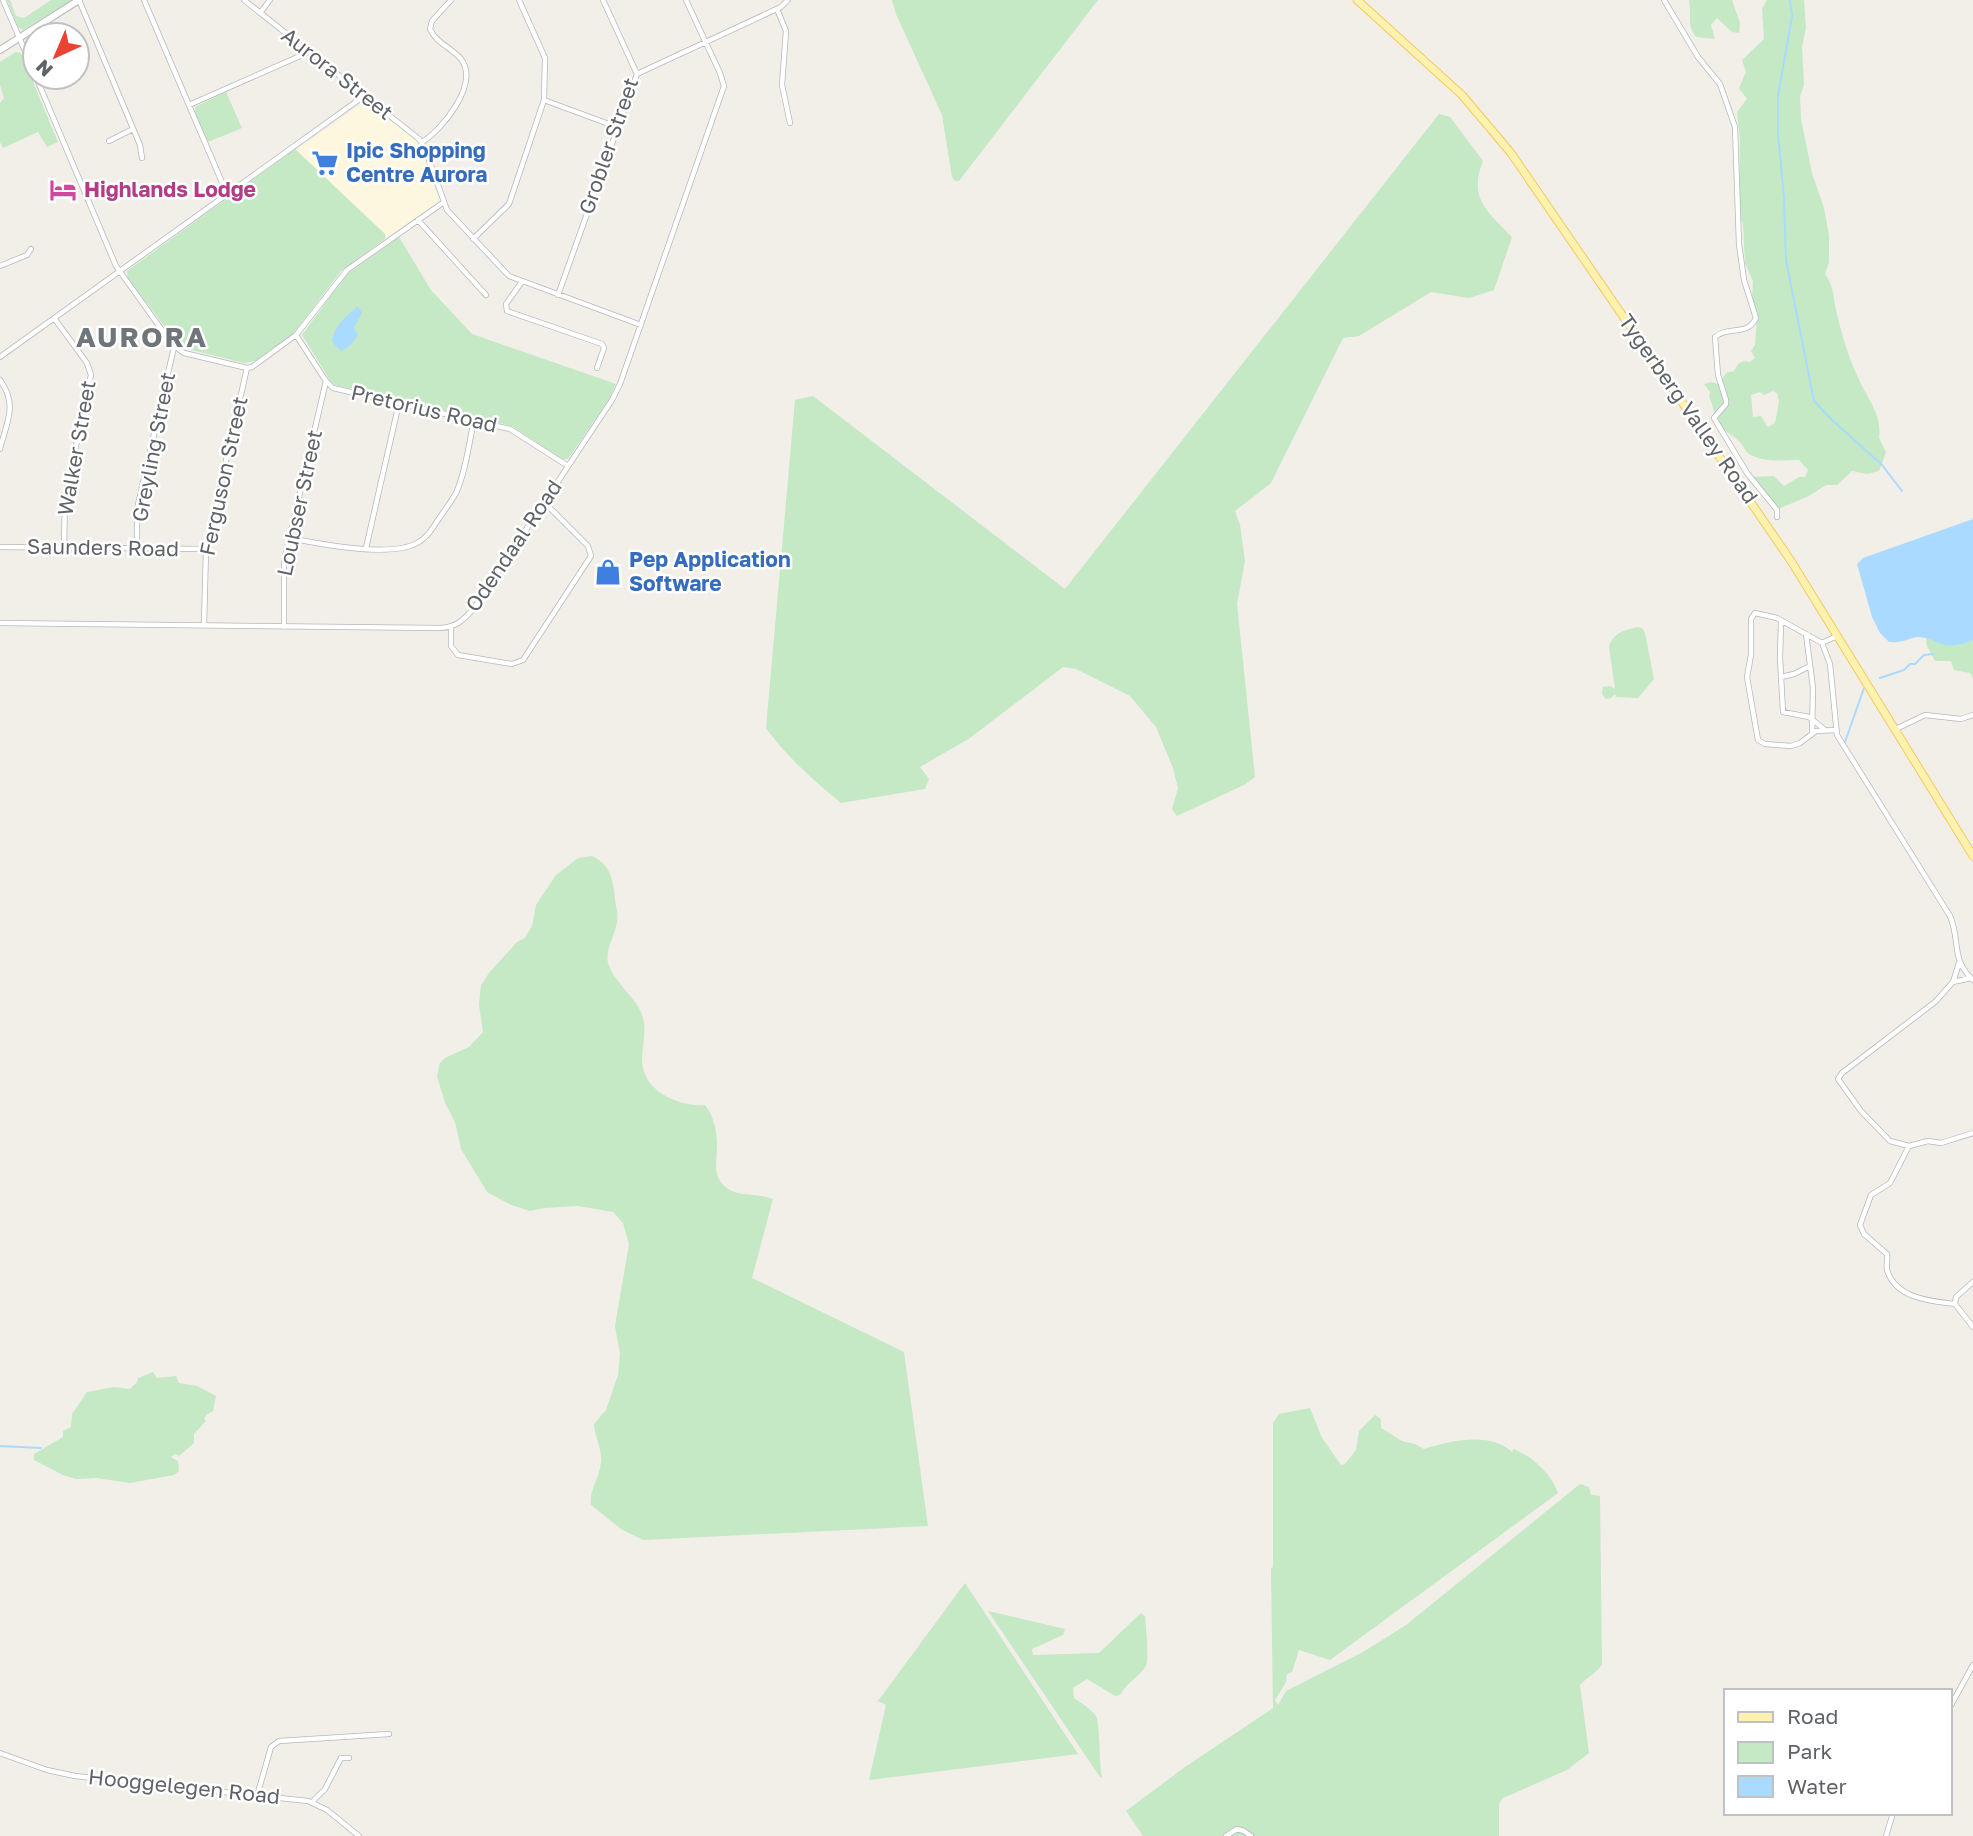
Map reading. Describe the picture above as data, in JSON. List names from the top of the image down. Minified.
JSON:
{"streets":{"main road":["Tygerberg Valley Road"],"street":["Aurora Street","Grobler Street","Pretorius Road","Greyling Street","Walker Street","Ferguson Street","Loubser Street","Odendaal Road","Saunders Road","Hooggelegen Road"]},"crossings":[["Pretorius Road","Loubser Street"],["Pretorius Road","Odendaal Road"],["Greyling Street","Saunders Road"],["Walker Street","Saunders Road"],["Ferguson Street","Odendaal Road"],["Ferguson Street","Saunders Road"],["Loubser Street","Odendaal Road"]],"districts":["AURORA"],"places":{"supermarket":["Ipic Shopping Centre Aurora"],"hotel":["Highlands Lodge"],"shop":["Pep Application Software"]},"legend":["Road","Park","Water"],"north":"bottom left"}
